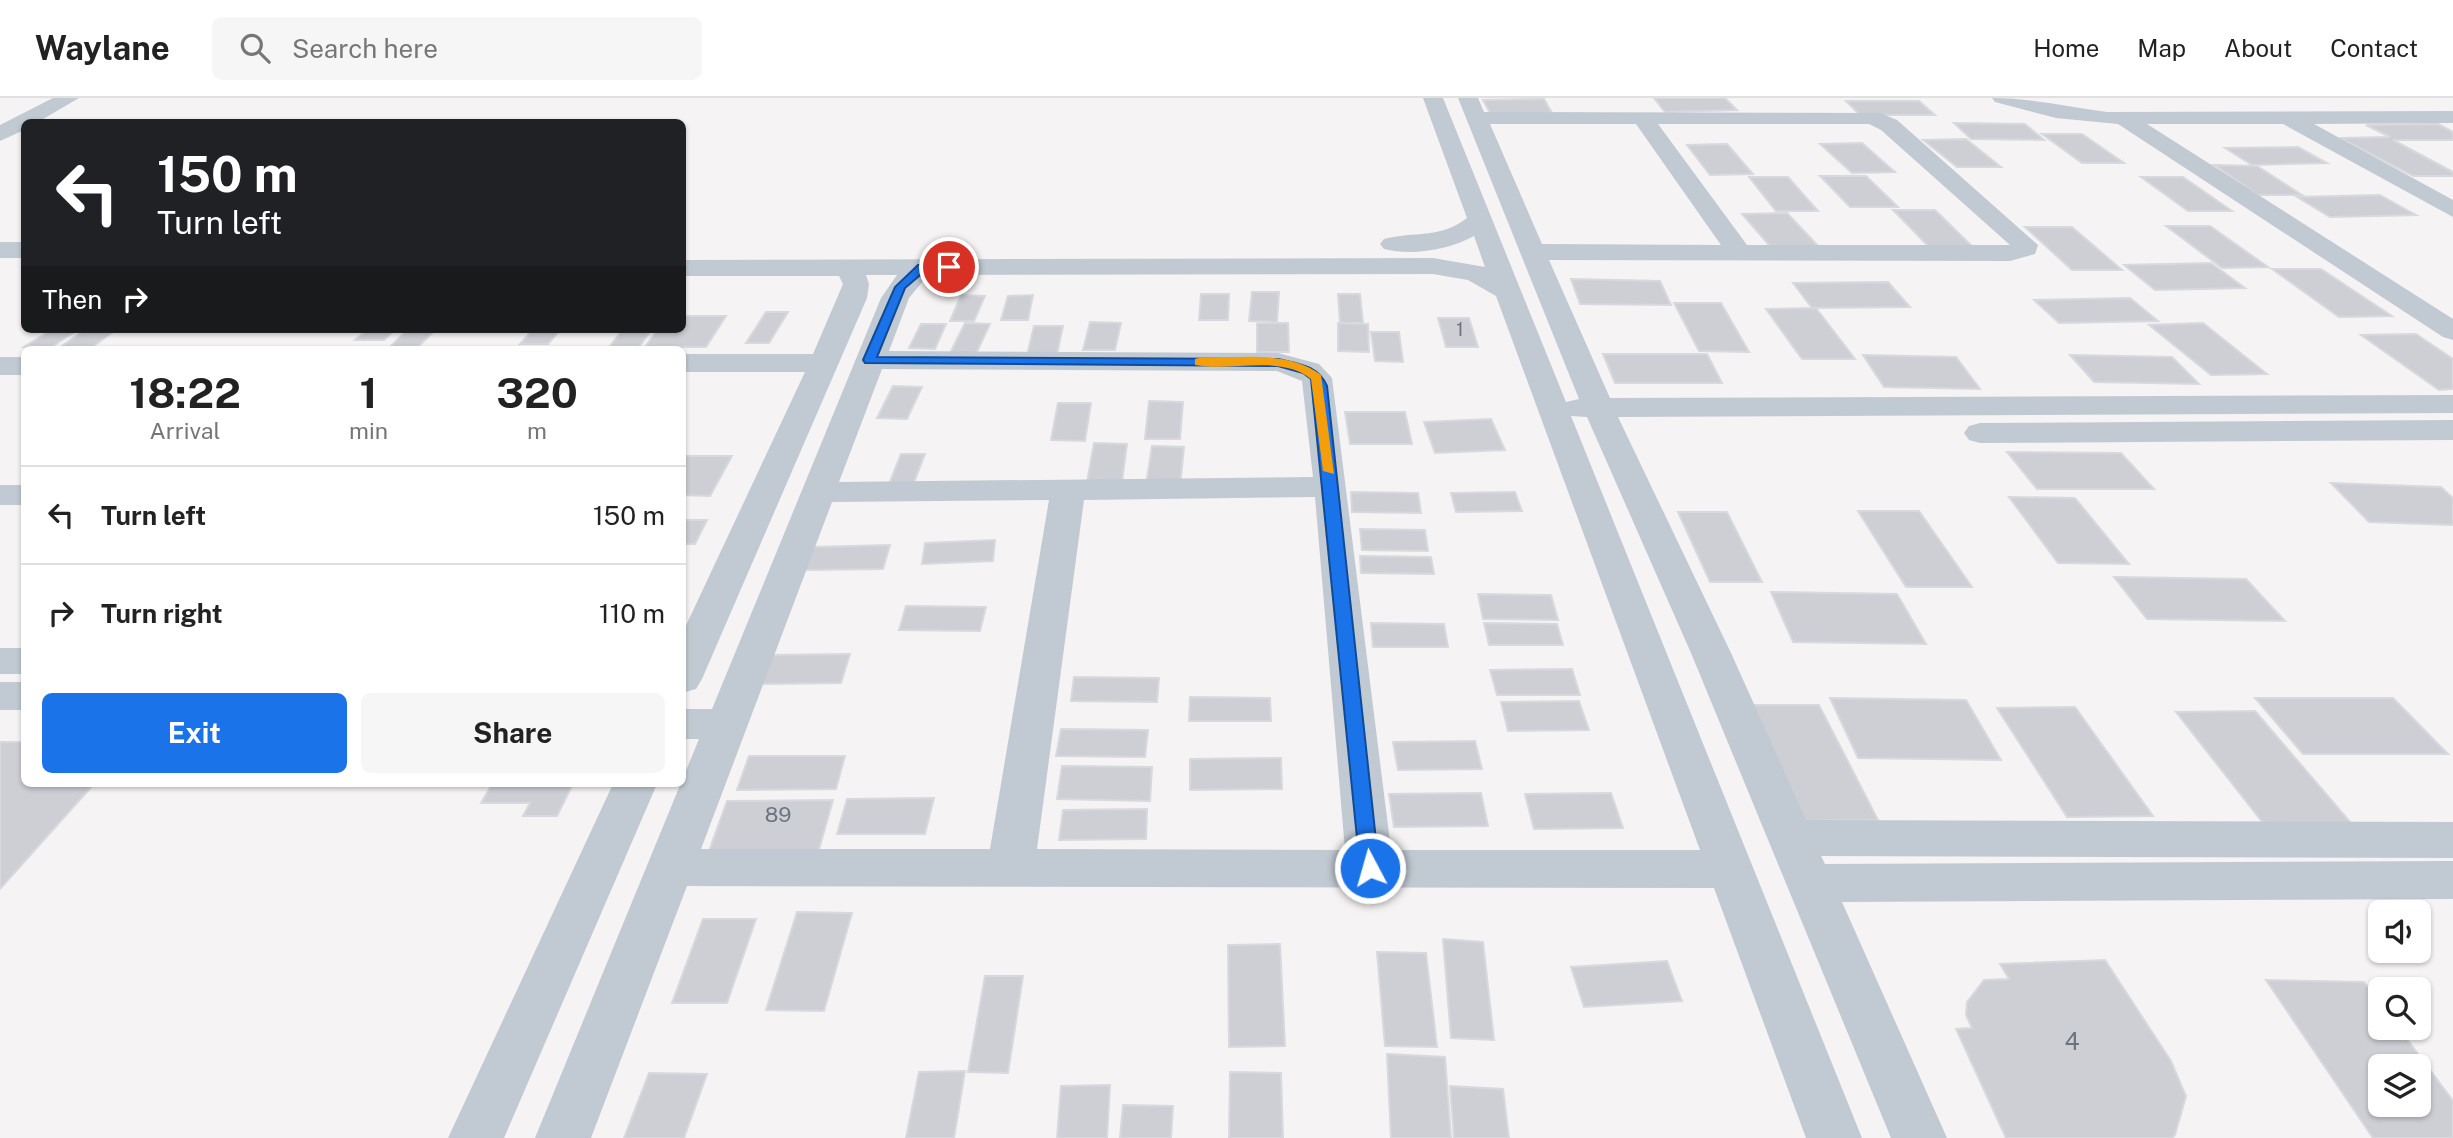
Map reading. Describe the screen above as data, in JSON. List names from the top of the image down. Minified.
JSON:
{"house_numbers":["1","89","4"],"page":{"header":"Waylane","search":"Search here","nav":["Home","Map","About","Contact"],"turn":["150 m","Turn left"],"then":"Then","eta":["18:22","Arrival","1","min","320","m"],"list":[{"name":"Turn left","value":"150 m"},{"name":"Turn right","value":"110 m"}],"buttons":["Exit","Share"]}}
